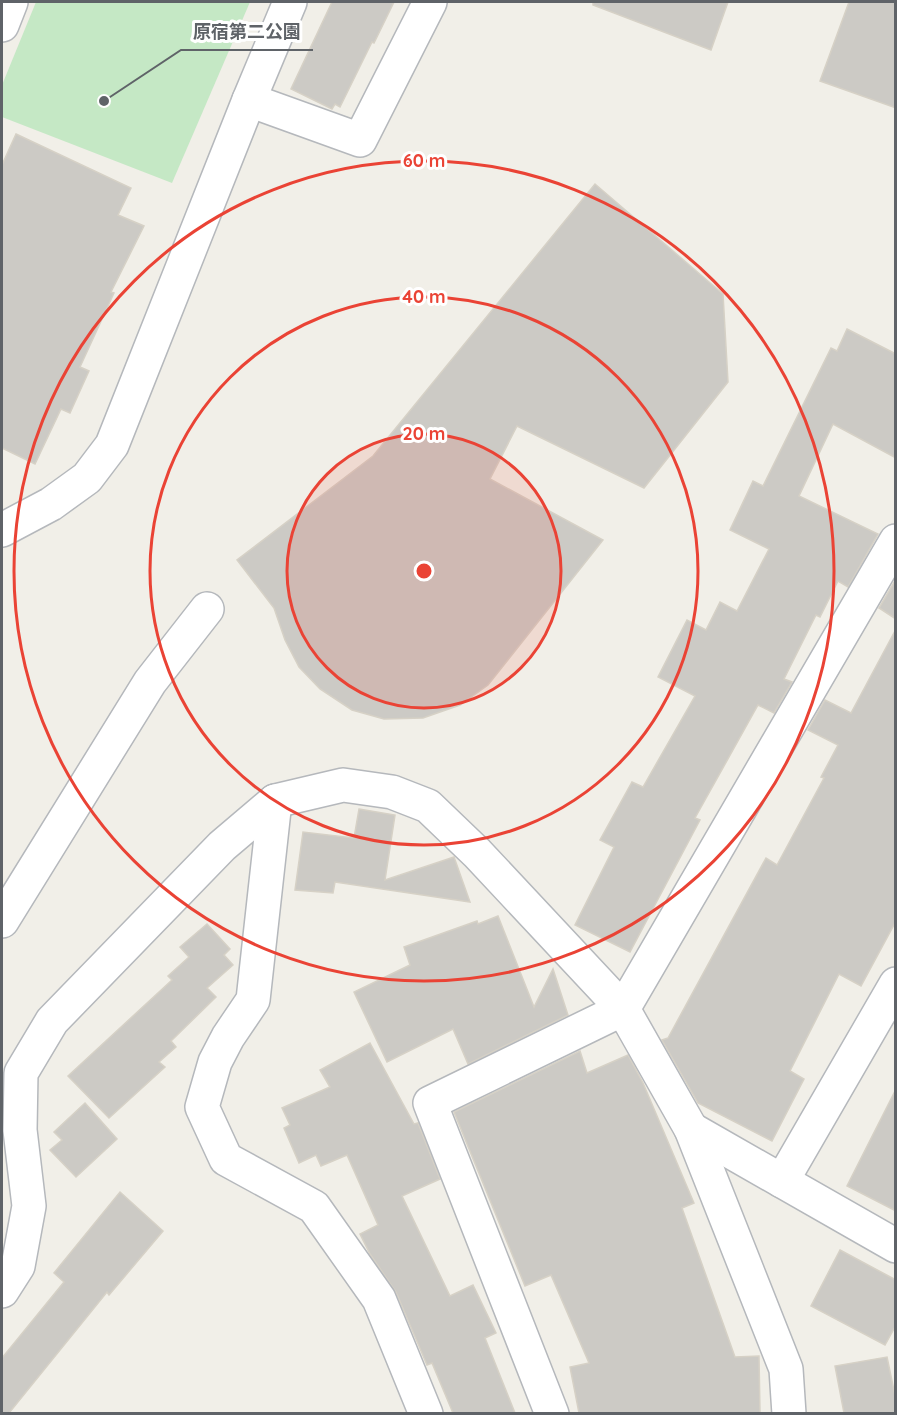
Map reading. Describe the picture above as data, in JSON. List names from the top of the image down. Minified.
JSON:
{"places":["原宿第二公園"],"rings":["60 m","40 m","20 m"]}
